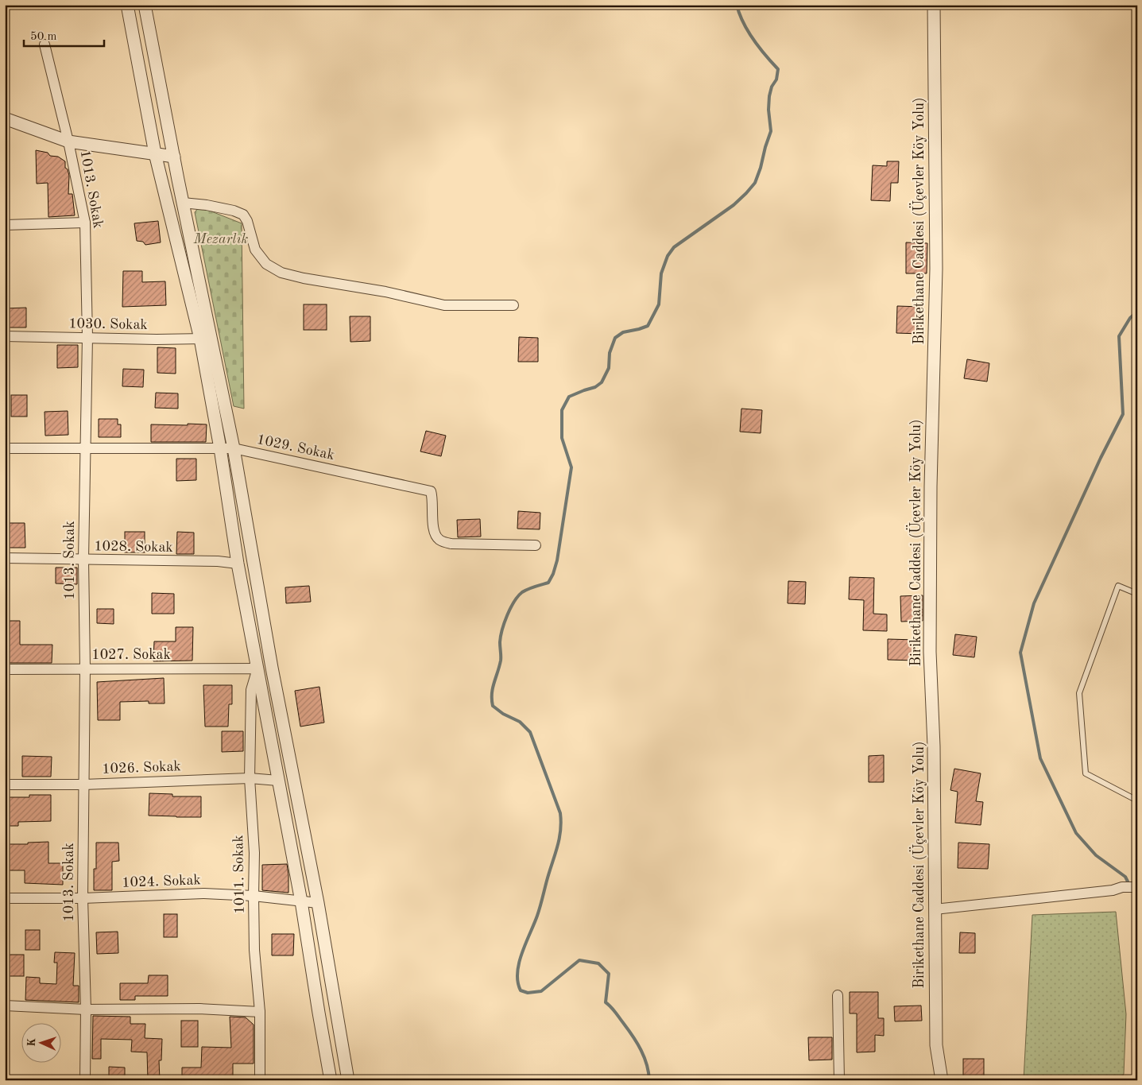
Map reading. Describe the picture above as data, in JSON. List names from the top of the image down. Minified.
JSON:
{"streets":{"street":["1013. Sokak","Birikethane Caddesi (Üçevler Köy Yolu)","1030. Sokak","1029. Sokak","1028. Sokak","1027. Sokak","1026. Sokak","1011. Sokak","1024. Sokak"]},"crossings":[["1013. Sokak","1030. Sokak"],["1013. Sokak","1029. Sokak"],["1013. Sokak","1028. Sokak"],["1013. Sokak","1027. Sokak"],["1013. Sokak","1026. Sokak"],["1013. Sokak","1024. Sokak"],["1027. Sokak","1011. Sokak"],["1026. Sokak","1011. Sokak"],["1011. Sokak","1024. Sokak"]],"parks":["Mezarlık"],"scale_bar":"50 m","north":"left"}
